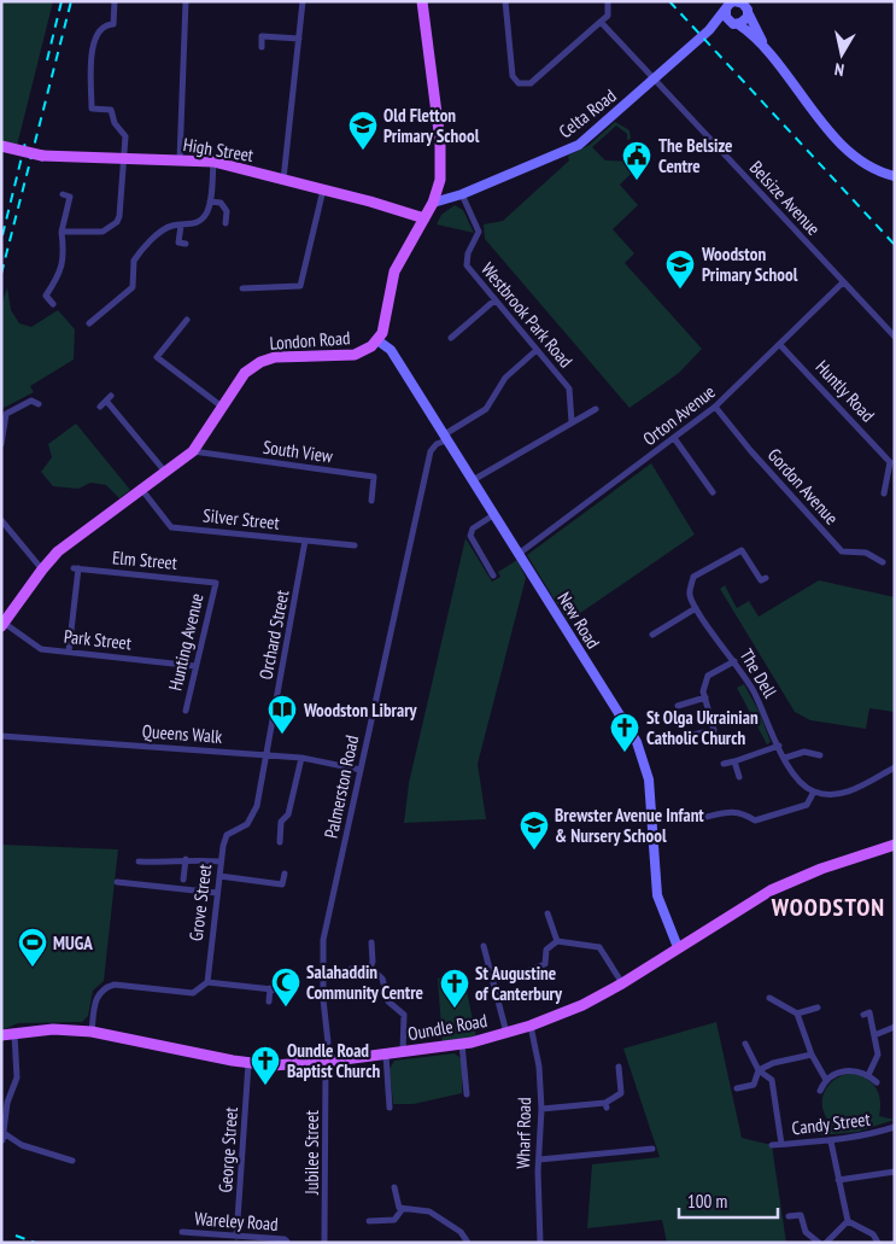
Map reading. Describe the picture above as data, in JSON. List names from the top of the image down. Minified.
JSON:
{"streets":{"main road":["High Street","London Road","Oundle Road"],"street":["Celta Road","Belsize Avenue","Westbrook Park Road","Huntly Road","Orton Avenue","South View","Gordon Avenue","Silver Street","Elm Street","New Road","Orchard Street","Park Street","Hunting Avenue","The Dell","Queens Walk","Palmerston Road","Grove Street","Candy Street","Wharf Road","George Street","Jubilee Street","Wareley Road"]},"crossings":[["Celta Road","Belsize Avenue"],["Celta Road","Westbrook Park Road"],["Celta Road","London Road"],["High Street","London Road"],["Belsize Avenue","Orton Avenue"],["Westbrook Park Road","Palmerston Road"],["London Road","South View"],["London Road","Silver Street"],["London Road","New Road"],["London Road","Park Street"],["Huntly Road","Orton Avenue"],["Orton Avenue","Gordon Avenue"],["Orton Avenue","New Road"],["Silver Street","Orchard Street"],["Elm Street","Park Street"],["Elm Street","Hunting Avenue"],["New Road","Palmerston Road"],["New Road","Oundle Road"],["Orchard Street","Queens Walk"],["Orchard Street","Grove Street"],["Park Street","Hunting Avenue"],["Queens Walk","Palmerston Road"],["Oundle Road","Wharf Road"],["Oundle Road","George Street"],["Oundle Road","Jubilee Street"],["George Street","Wareley Road"]],"districts":["WOODSTON"],"places":{"school or university":["Old Fletton Primary School","Woodston Primary School","Brewster Avenue Infant & Nursery School"],"public building":["The Belsize Centre"],"library":["Woodston Library"],"church":["St Olga Ukrainian Catholic Church","St Augustine of Canterbury","Oundle Road Baptist Church"],"sports":["MUGA"],"mosque":["Salahaddin Community Centre"]},"scale_bar":"100 m","north":"bottom"}
